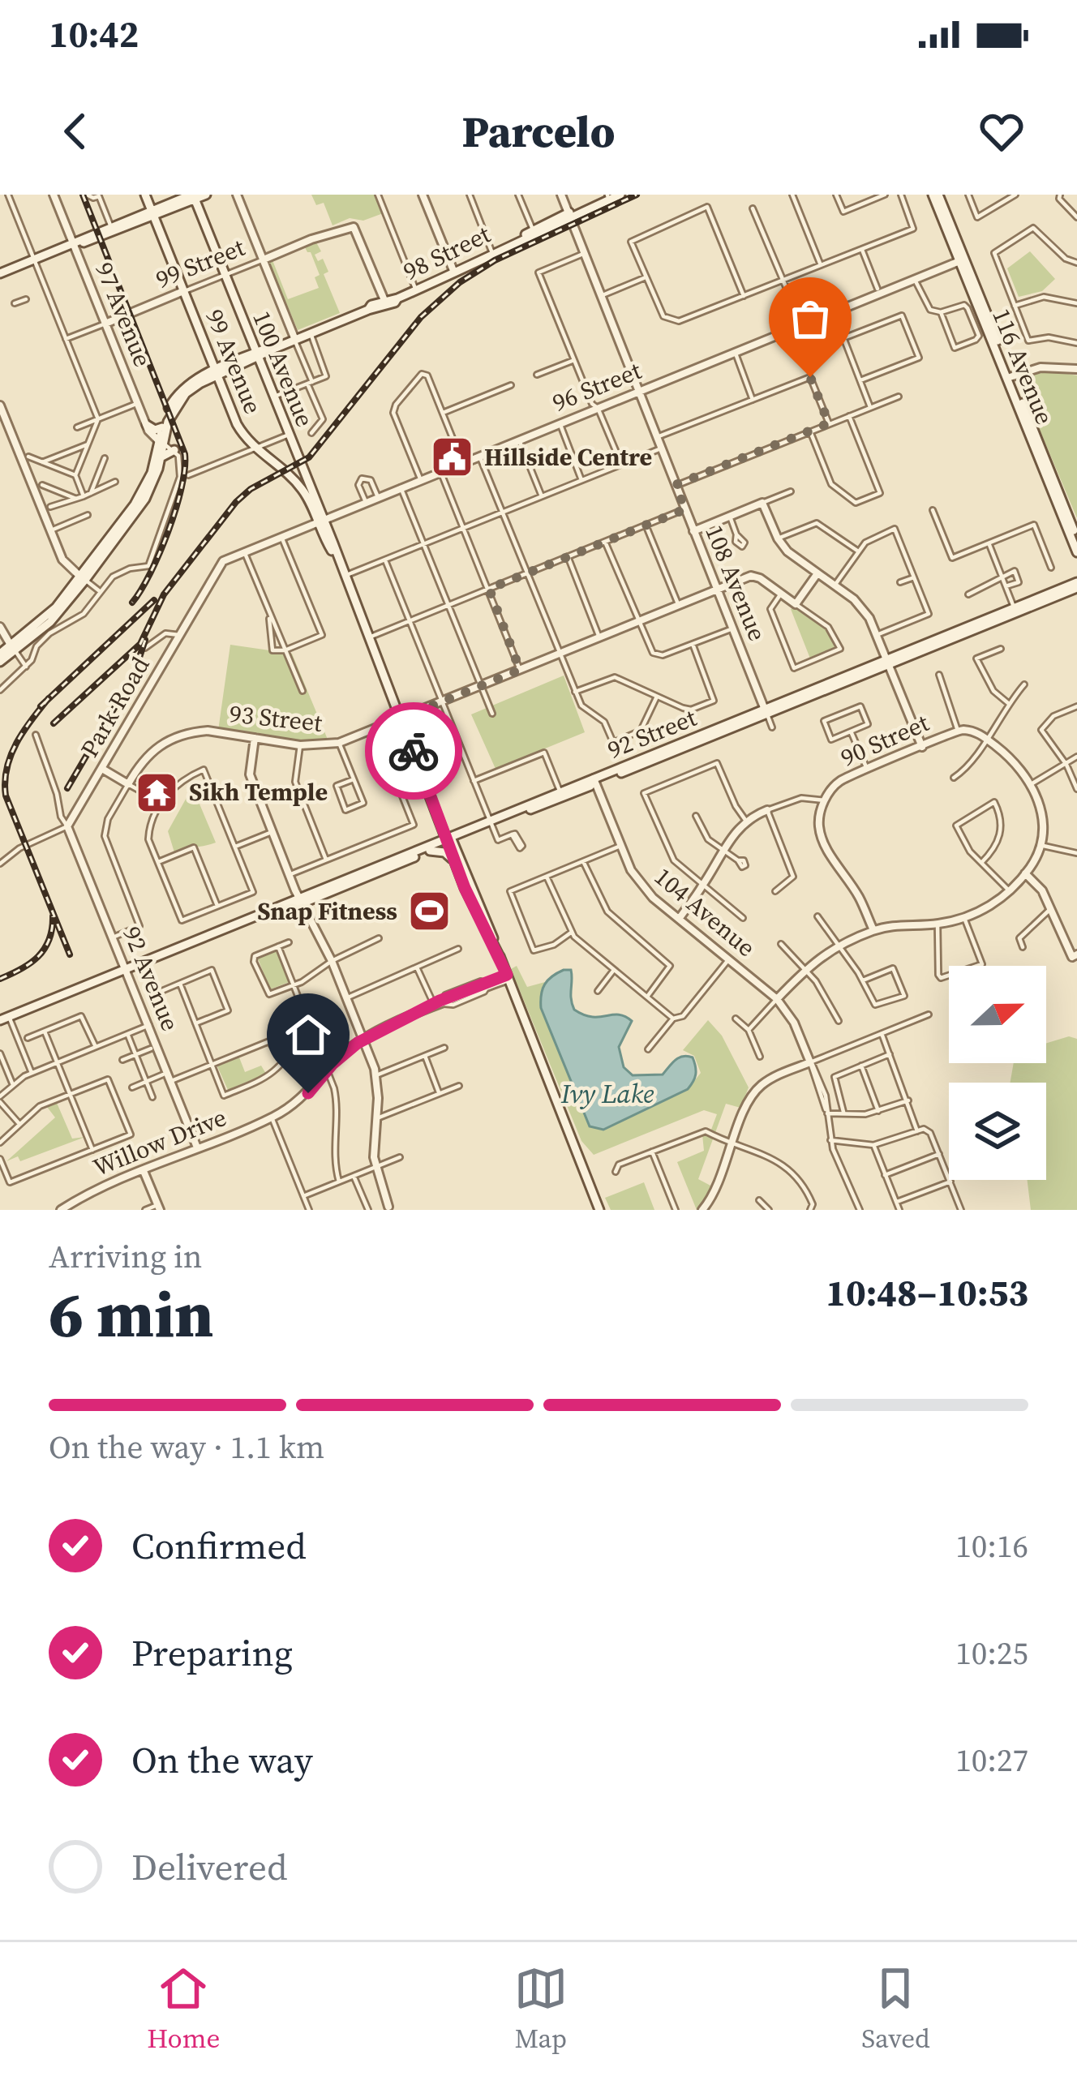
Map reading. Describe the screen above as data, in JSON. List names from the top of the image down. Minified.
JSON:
{"streets":{"main road":["98 Street","99 Avenue","116 Avenue","100 Avenue","92 Street"],"street":["99 Street","97 Avenue","96 Street","108 Avenue","Park Road","93 Street","90 Street","104 Avenue","92 Avenue","Willow Drive"]},"crossings":[["98 Street","99 Street"],["98 Street","99 Avenue"],["98 Street","100 Avenue"],["98 Street","108 Avenue"],["99 Street","97 Avenue"],["99 Street","99 Avenue"],["99 Street","100 Avenue"],["99 Avenue","100 Avenue"],["99 Avenue","96 Street"],["116 Avenue","96 Street"],["100 Avenue","96 Street"],["100 Avenue","93 Street"],["100 Avenue","92 Street"],["96 Street","108 Avenue"],["96 Street","Park Road"],["108 Avenue","93 Street"],["108 Avenue","92 Street"],["Park Road","92 Avenue"],["93 Street","92 Avenue"],["92 Street","104 Avenue"],["92 Street","92 Avenue"],["92 Avenue","Willow Drive"]],"water":["Ivy Lake"],"places":{"public building":["Hillside Centre"],"temple":["Sikh Temple"],"sports":["Snap Fitness"]},"north":"right","page":{"status":"10:42","header":"Parcelo","heading":["6 min","Arriving in","10:48–10:53"],"bar":"On the way · 1.1 km","list":[["Confirmed","10:16"],["Preparing","10:25"],["On the way","10:27"],"Delivered"],"tabs":["Home","Map","Saved"]}}
